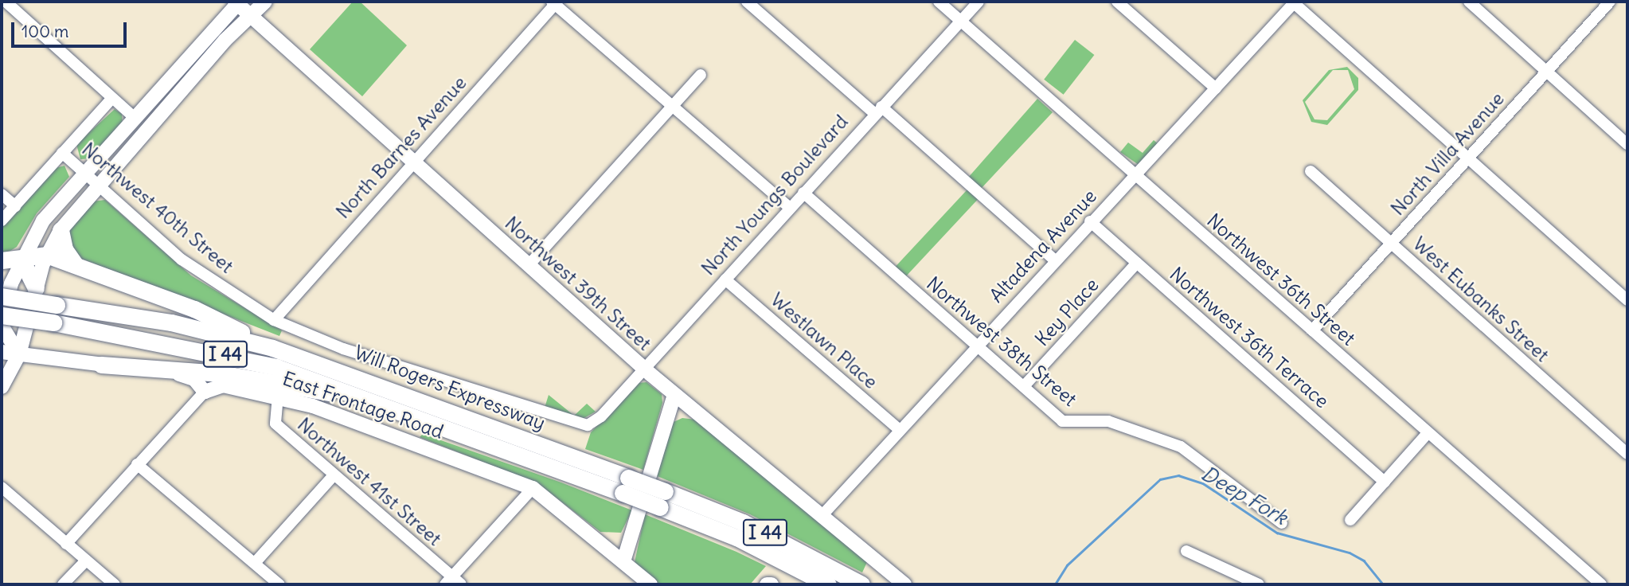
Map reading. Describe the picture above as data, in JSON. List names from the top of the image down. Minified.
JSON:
{"streets":{"highway":["I 44","Will Rogers Expressway"],"main road":["Northwest 39th Street","East Frontage Road"],"street":["North Barnes Avenue","North Villa Avenue","North Youngs Boulevard","Northwest 40th Street","Altadena Avenue","Northwest 36th Street","West Eubanks Street","Key Place","Northwest 36th Terrace","Westlawn Place","Northwest 38th Street","Northwest 41st Street"]},"crossings":[["North Barnes Avenue","Northwest 40th Street"],["North Barnes Avenue","Northwest 39th Street"],["North Villa Avenue","Northwest 36th Street"],["North Villa Avenue","West Eubanks Street"],["North Youngs Boulevard","Northwest 40th Street"],["North Youngs Boulevard","Northwest 36th Street"],["North Youngs Boulevard","Northwest 39th Street"],["North Youngs Boulevard","Westlawn Place"],["North Youngs Boulevard","Northwest 38th Street"],["Altadena Avenue","Northwest 36th Street"],["Altadena Avenue","Northwest 39th Street"],["Altadena Avenue","Northwest 36th Terrace"],["Altadena Avenue","Westlawn Place"],["Altadena Avenue","Northwest 38th Street"],["Key Place","Northwest 36th Terrace"],["Key Place","Northwest 38th Street"],["East Frontage Road","Northwest 41st Street"]],"water":["Deep Fork"],"scale_bar":"100 m"}
